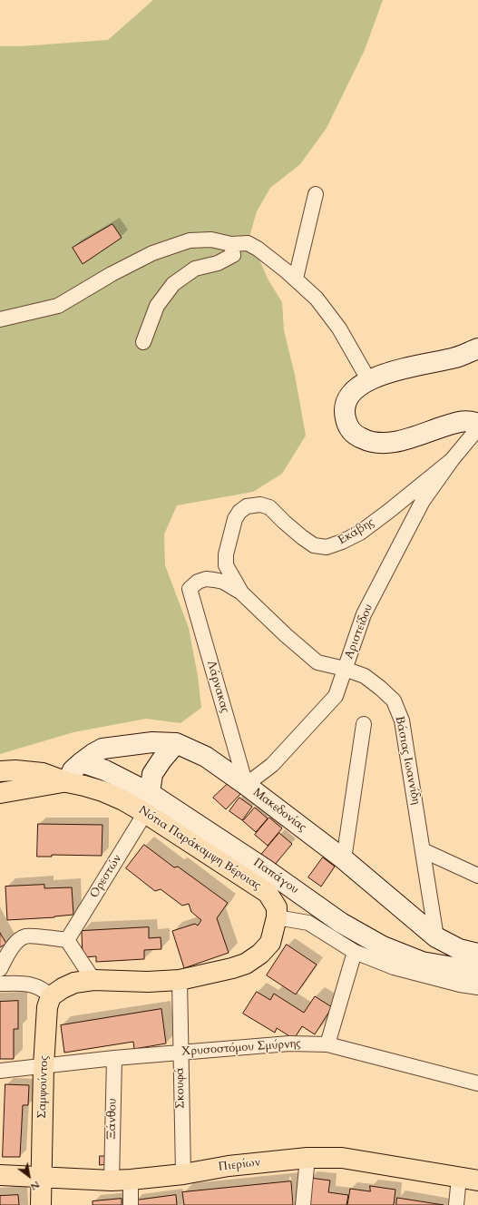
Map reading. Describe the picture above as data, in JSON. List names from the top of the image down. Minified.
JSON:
{"streets":{"main road":["Νότια Παράκαμψη Βέροιας","Σαμψούντος","Πιερίων"],"street":["Εκάβης","Αριστείδου","Λάρνακας","Βάσιας Ιωαννίδη","Μακεδονίας","Ορεστών","Παπάγου","Χρυσοστόμου Σμύρνης","Σκουφά","Ξάνθου"]},"crossings":[["Εκάβης","Αριστείδου"],["Εκάβης","Βάσιας Ιωαννίδη"],["Αριστείδου","Λάρνακας"],["Αριστείδου","Βάσιας Ιωαννίδη"],["Αριστείδου","Μακεδονίας"],["Λάρνακας","Βάσιας Ιωαννίδη"],["Λάρνακας","Μακεδονίας"],["Βάσιας Ιωαννίδη","Μακεδονίας"],["Μακεδονίας","Νότια Παράκαμψη Βέροιας"],["Μακεδονίας","Παπάγου"],["Νότια Παράκαμψη Βέροιας","Ορεστών"],["Νότια Παράκαμψη Βέροιας","Σαμψούντος"],["Νότια Παράκαμψη Βέροιας","Σκουφά"],["Χρυσοστόμου Σμύρνης","Σαμψούντος"],["Χρυσοστόμου Σμύρνης","Σκουφά"],["Χρυσοστόμου Σμύρνης","Ξάνθου"],["Σαμψούντος","Πιερίων"],["Σκουφά","Πιερίων"],["Ξάνθου","Πιερίων"]],"north":"bottom right"}
